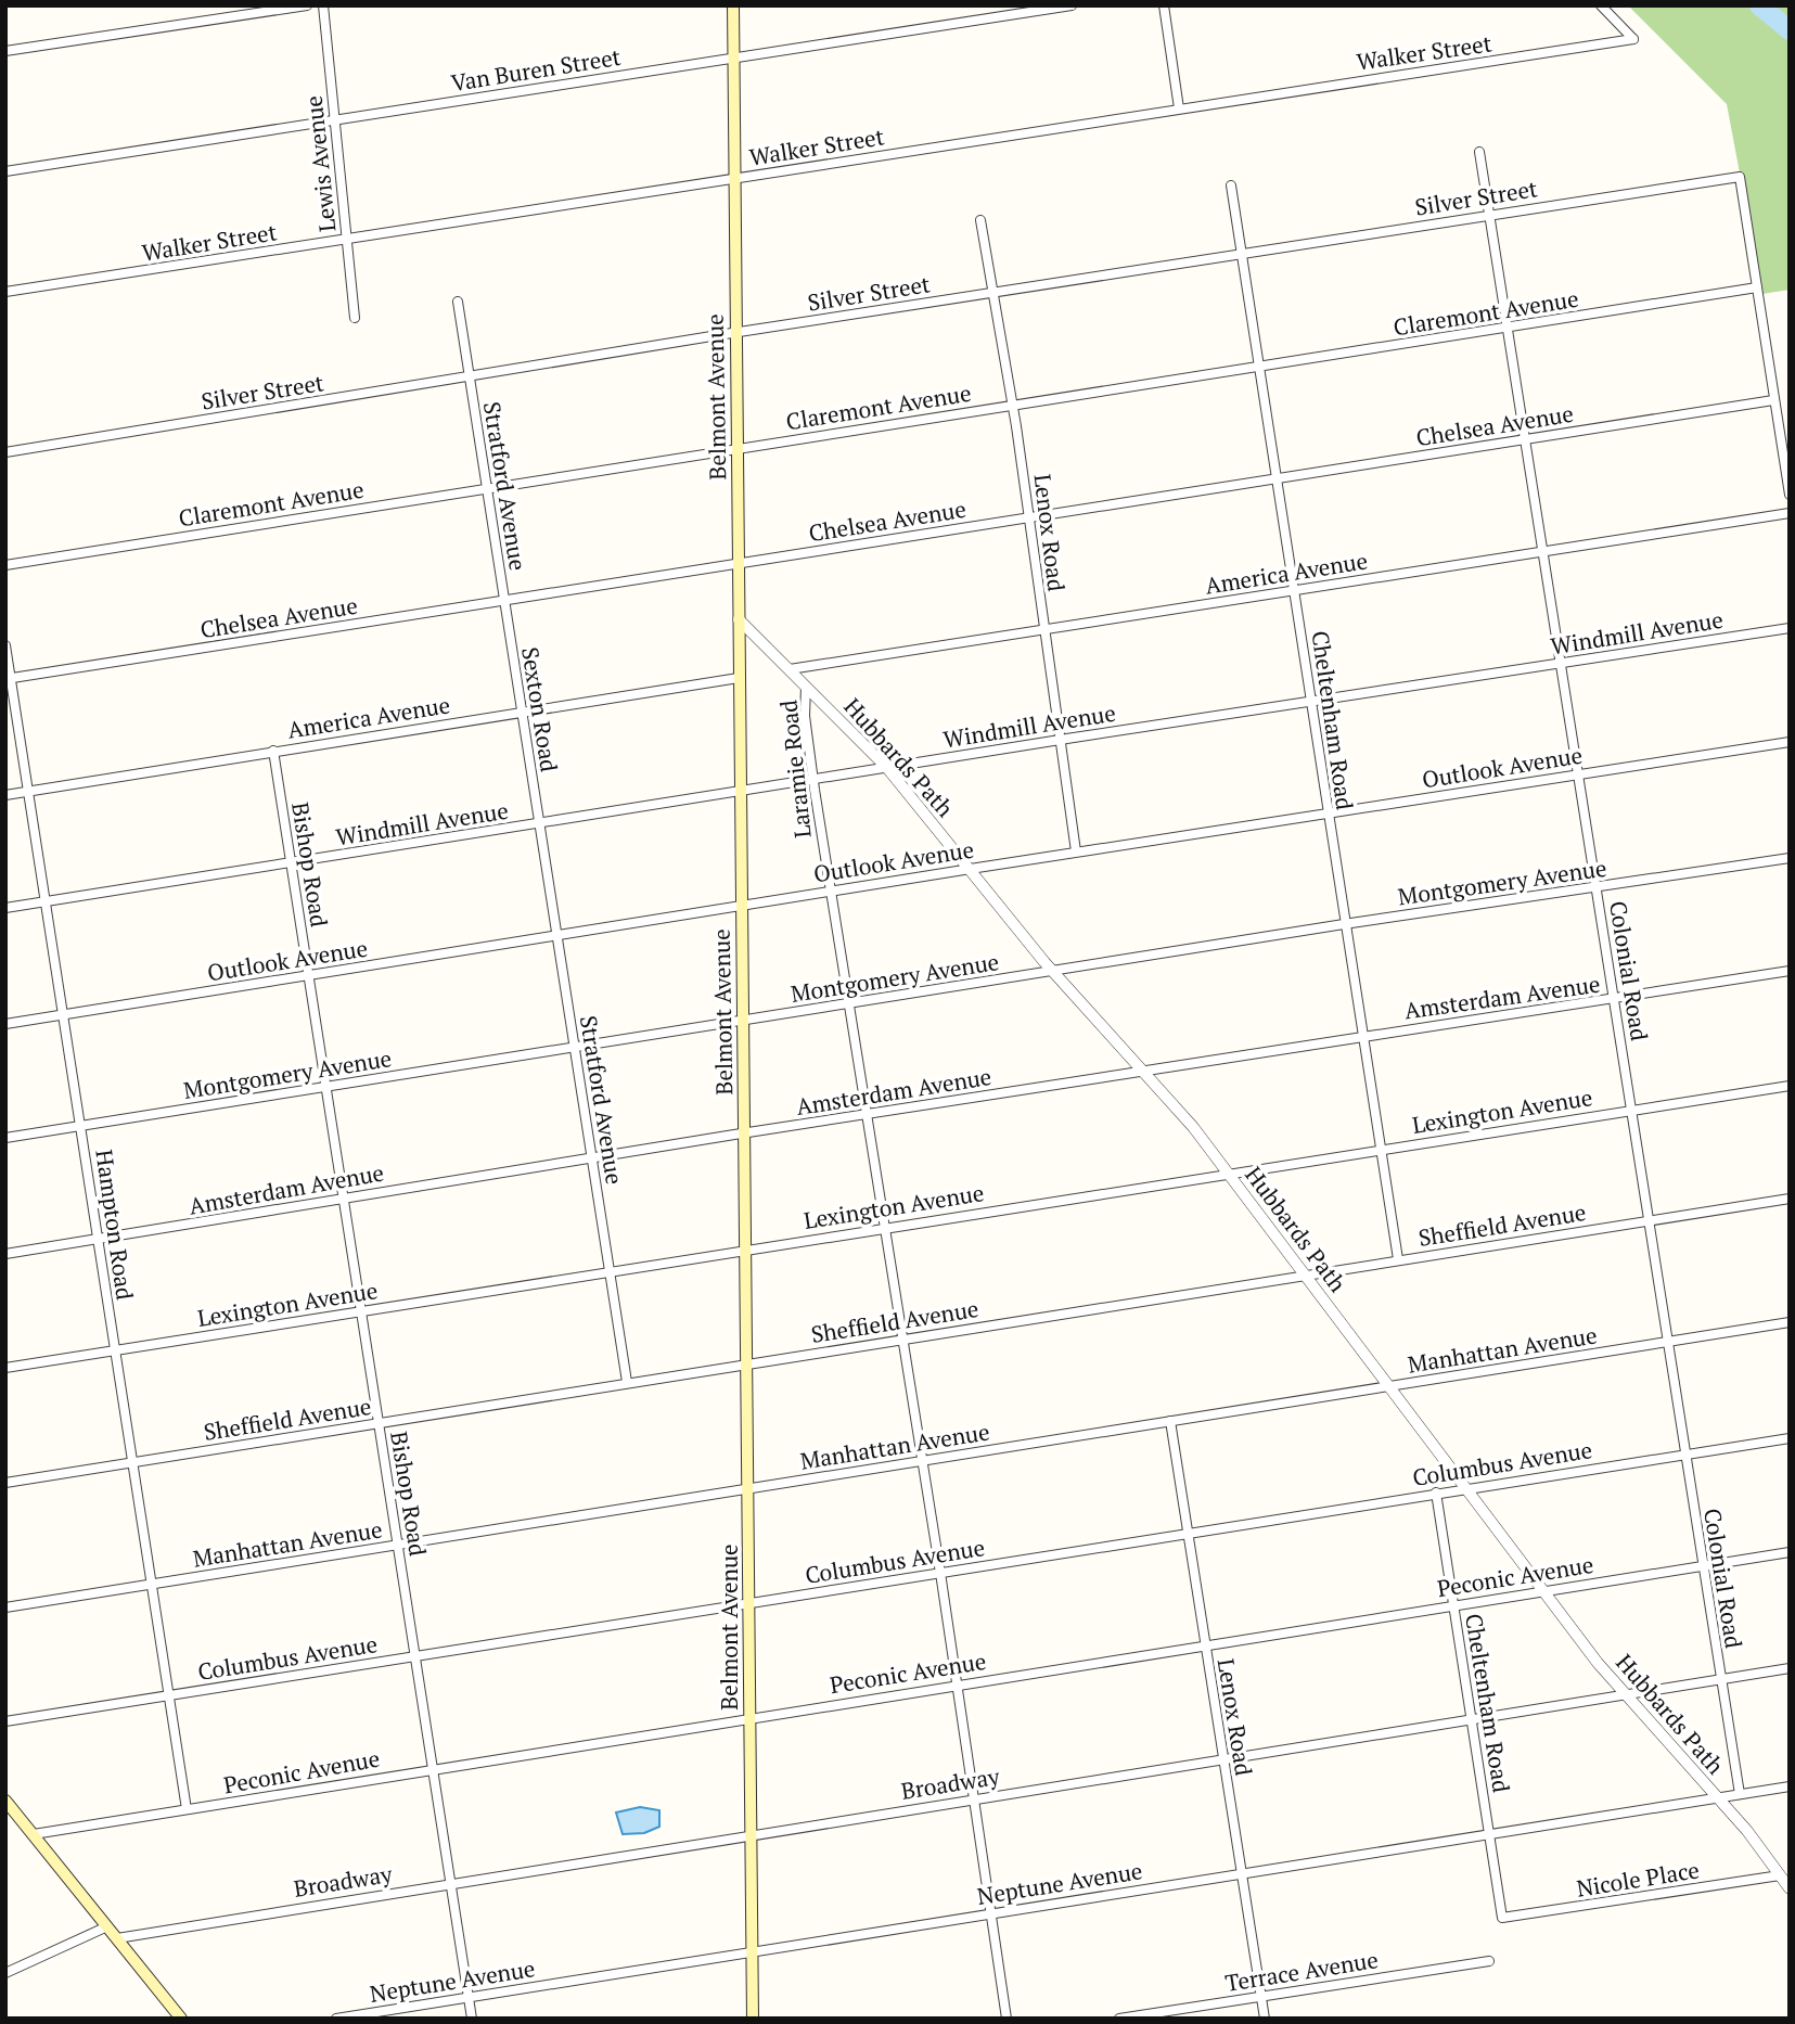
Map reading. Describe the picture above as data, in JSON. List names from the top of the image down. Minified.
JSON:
{"streets":{"main road":["Belmont Avenue"],"street":["Walker Street","Van Buren Street","Lewis Avenue","Silver Street","Claremont Avenue","Chelsea Avenue","Stratford Avenue","Lenox Road","America Avenue","Windmill Avenue","Sexton Road","Cheltenham Road","Hubbards Path","Outlook Avenue","Laramie Road","Bishop Road","Montgomery Avenue","Colonial Road","Amsterdam Avenue","Lexington Avenue","Hampton Road","Sheffield Avenue","Manhattan Avenue","Columbus Avenue","Peconic Avenue","Broadway","Nicole Place","Neptune Avenue","Terrace Avenue"]},"crossings":[["Walker Street","Lewis Avenue"],["Walker Street","Belmont Avenue"],["Van Buren Street","Lewis Avenue"],["Van Buren Street","Belmont Avenue"],["Silver Street","Claremont Avenue"],["Silver Street","Belmont Avenue"],["Silver Street","Stratford Avenue"],["Silver Street","Lenox Road"],["Silver Street","Cheltenham Road"],["Silver Street","Colonial Road"],["Claremont Avenue","Belmont Avenue"],["Claremont Avenue","Stratford Avenue"],["Claremont Avenue","Lenox Road"],["Claremont Avenue","Cheltenham Road"],["Claremont Avenue","Colonial Road"],["Belmont Avenue","Chelsea Avenue"],["Belmont Avenue","America Avenue"],["Belmont Avenue","Windmill Avenue"],["Belmont Avenue","Hubbards Path"],["Belmont Avenue","Outlook Avenue"],["Belmont Avenue","Montgomery Avenue"],["Belmont Avenue","Amsterdam Avenue"],["Belmont Avenue","Lexington Avenue"],["Belmont Avenue","Sheffield Avenue"],["Belmont Avenue","Manhattan Avenue"],["Belmont Avenue","Columbus Avenue"],["Belmont Avenue","Peconic Avenue"],["Belmont Avenue","Broadway"],["Belmont Avenue","Neptune Avenue"],["Chelsea Avenue","Stratford Avenue"],["Chelsea Avenue","Lenox Road"],["Chelsea Avenue","Sexton Road"],["Chelsea Avenue","Cheltenham Road"],["Chelsea Avenue","Colonial Road"],["Chelsea Avenue","Hampton Road"],["Stratford Avenue","Windmill Avenue"],["Stratford Avenue","Sexton Road"],["Stratford Avenue","Outlook Avenue"],["Stratford Avenue","Montgomery Avenue"],["Stratford Avenue","Amsterdam Avenue"],["Stratford Avenue","Lexington Avenue"],["Stratford Avenue","Sheffield Avenue"],["Lenox Road","America Avenue"],["Lenox Road","Windmill Avenue"],["Lenox Road","Outlook Avenue"],["Lenox Road","Manhattan Avenue"],["Lenox Road","Columbus Avenue"],["Lenox Road","Peconic Avenue"],["Lenox Road","Broadway"],["Lenox Road","Neptune Avenue"],["Lenox Road","Terrace Avenue"],["America Avenue","Sexton Road"],["America Avenue","Cheltenham Road"],["America Avenue","Hubbards Path"],["America Avenue","Bishop Road"],["America Avenue","Colonial Road"],["America Avenue","Hampton Road"],["Windmill Avenue","Sexton Road"],["Windmill Avenue","Cheltenham Road"],["Windmill Avenue","Hubbards Path"],["Windmill Avenue","Laramie Road"],["Windmill Avenue","Bishop Road"],["Windmill Avenue","Colonial Road"],["Windmill Avenue","Hampton Road"],["Cheltenham Road","Outlook Avenue"],["Cheltenham Road","Montgomery Avenue"],["Cheltenham Road","Amsterdam Avenue"],["Cheltenham Road","Lexington Avenue"],["Cheltenham Road","Sheffield Avenue"],["Cheltenham Road","Columbus Avenue"],["Cheltenham Road","Peconic Avenue"],["Cheltenham Road","Broadway"],["Cheltenham Road","Nicole Place"],["Cheltenham Road","Neptune Avenue"],["Hubbards Path","Outlook Avenue"],["Hubbards Path","Laramie Road"],["Hubbards Path","Montgomery Avenue"],["Hubbards Path","Amsterdam Avenue"],["Hubbards Path","Lexington Avenue"],["Hubbards Path","Sheffield Avenue"],["Hubbards Path","Manhattan Avenue"],["Hubbards Path","Columbus Avenue"],["Hubbards Path","Peconic Avenue"],["Hubbards Path","Broadway"],["Hubbards Path","Nicole Place"],["Hubbards Path","Neptune Avenue"],["Outlook Avenue","Laramie Road"],["Outlook Avenue","Bishop Road"],["Outlook Avenue","Colonial Road"],["Outlook Avenue","Hampton Road"],["Laramie Road","Montgomery Avenue"],["Laramie Road","Amsterdam Avenue"],["Laramie Road","Lexington Avenue"],["Laramie Road","Sheffield Avenue"],["Laramie Road","Manhattan Avenue"],["Laramie Road","Columbus Avenue"],["Laramie Road","Peconic Avenue"],["Laramie Road","Broadway"],["Laramie Road","Neptune Avenue"],["Bishop Road","Montgomery Avenue"],["Bishop Road","Amsterdam Avenue"],["Bishop Road","Lexington Avenue"],["Bishop Road","Sheffield Avenue"],["Bishop Road","Manhattan Avenue"],["Bishop Road","Columbus Avenue"],["Bishop Road","Peconic Avenue"],["Bishop Road","Broadway"],["Bishop Road","Neptune Avenue"],["Montgomery Avenue","Colonial Road"],["Montgomery Avenue","Hampton Road"],["Colonial Road","Amsterdam Avenue"],["Colonial Road","Lexington Avenue"],["Colonial Road","Sheffield Avenue"],["Colonial Road","Manhattan Avenue"],["Colonial Road","Columbus Avenue"],["Colonial Road","Peconic Avenue"],["Colonial Road","Broadway"],["Colonial Road","Neptune Avenue"],["Amsterdam Avenue","Hampton Road"],["Lexington Avenue","Hampton Road"],["Hampton Road","Sheffield Avenue"],["Hampton Road","Manhattan Avenue"],["Hampton Road","Columbus Avenue"],["Hampton Road","Peconic Avenue"]]}
